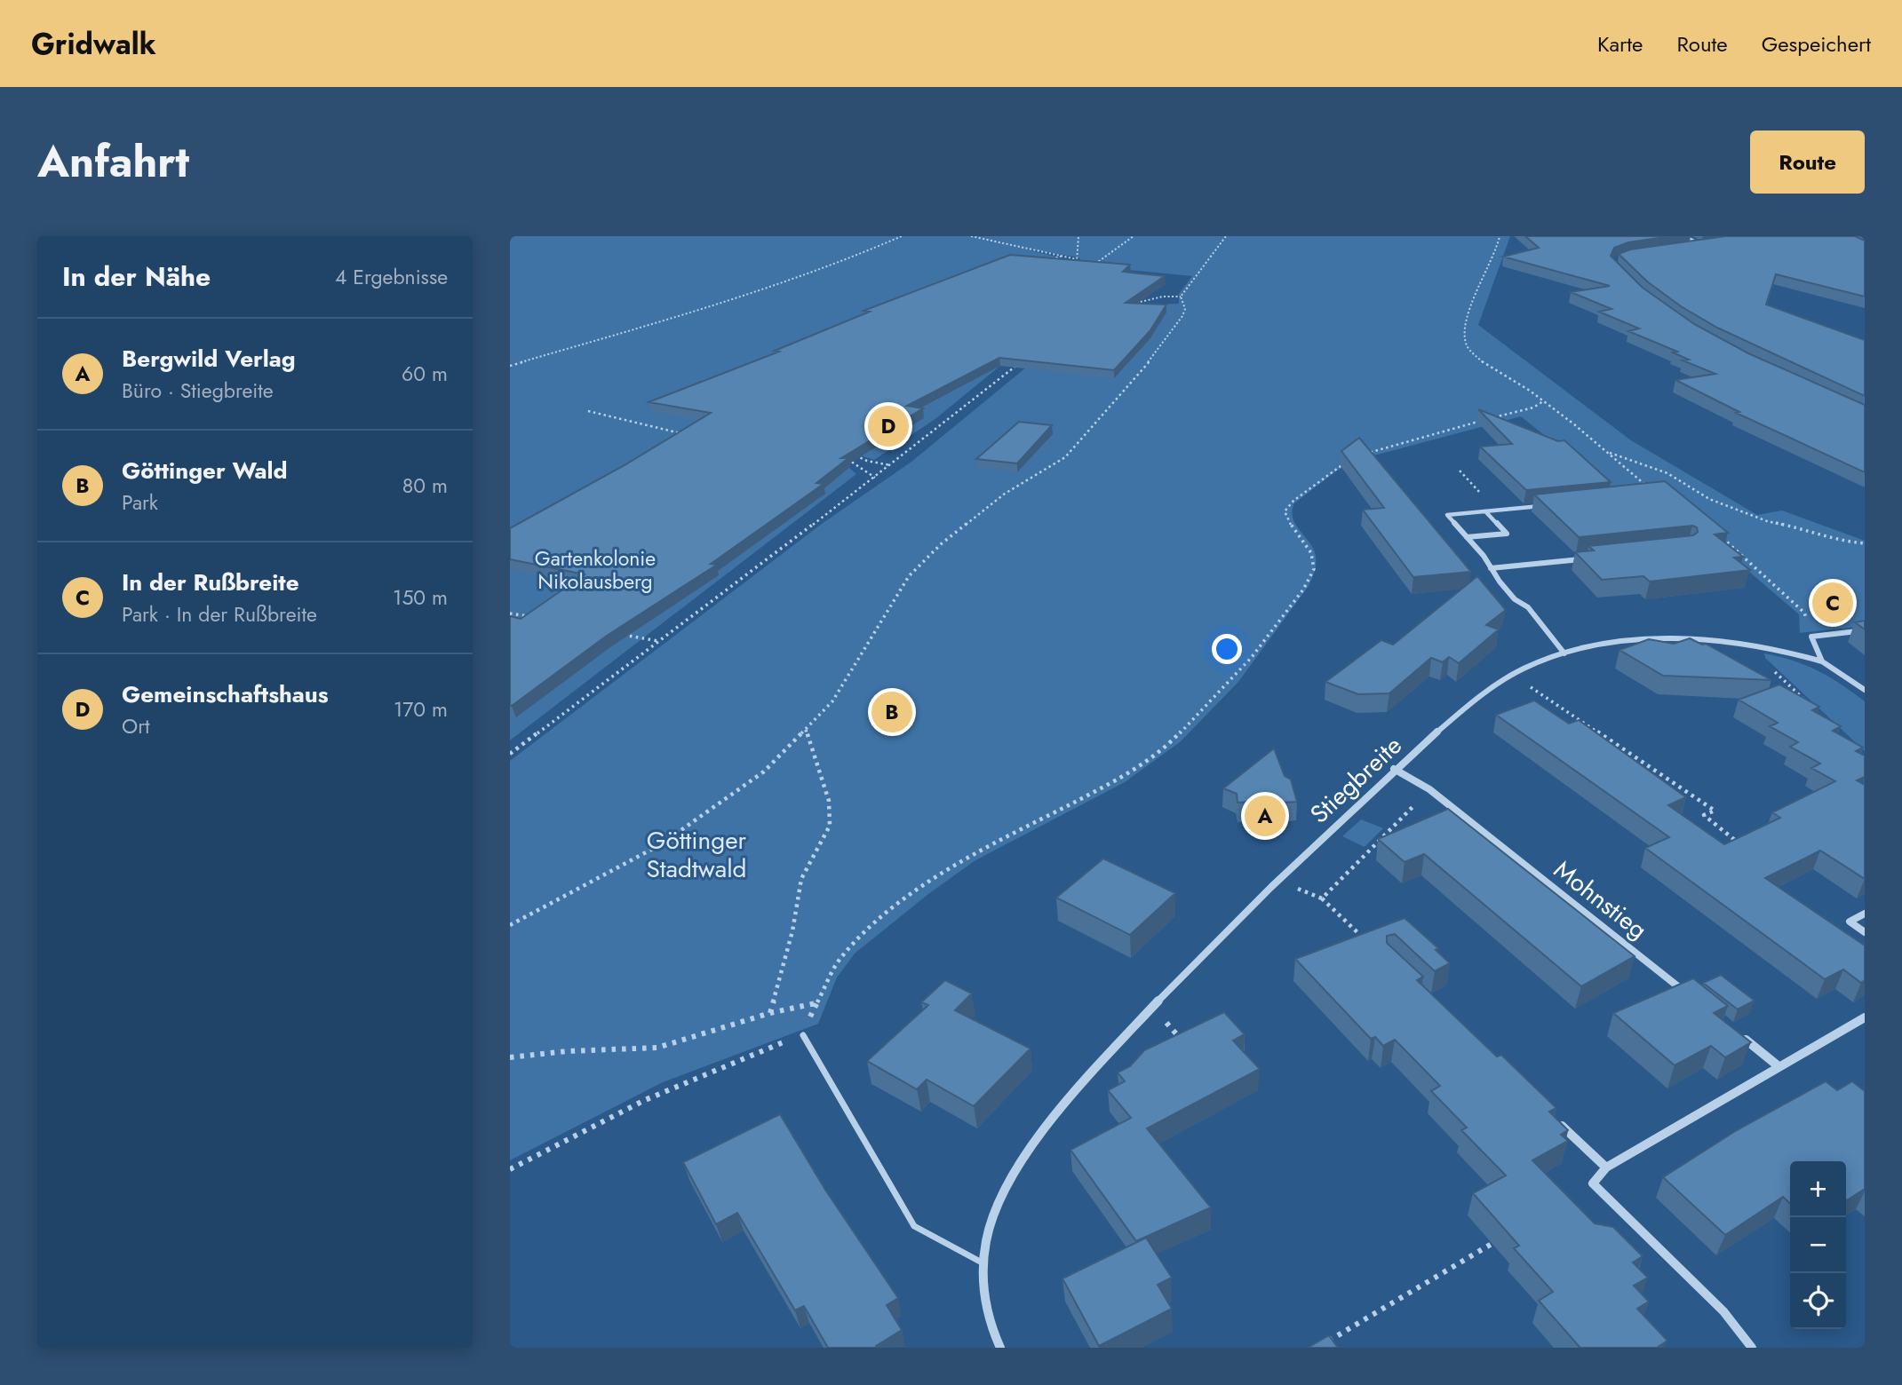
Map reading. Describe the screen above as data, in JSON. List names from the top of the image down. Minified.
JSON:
{"streets":{"street":["Stiegbreite","Mohnstieg"]},"crossings":[["Stiegbreite","Mohnstieg"]],"parks":["Gartenkolonie Nikolausberg","Göttinger Stadtwald"],"page":{"header":"Gridwalk","nav":["Karte","Route","Gespeichert"],"title":"Anfahrt","buttons":"Route","heading":["In der Nähe","4 Ergebnisse"],"list":[{"mark":"A","name":"Bergwild Verlag","note":"Büro · Stiegbreite","value":"60 m"},{"mark":"B","name":"Göttinger Wald","note":"Park","value":"80 m"},{"mark":"C","name":"In der Rußbreite","note":"Park · In der Rußbreite","value":"150 m"},{"mark":"D","name":"Gemeinschaftshaus","note":"Ort","value":"170 m"}],"pins":["D","C","B","A"],"map_buttons":["+","−"]}}
